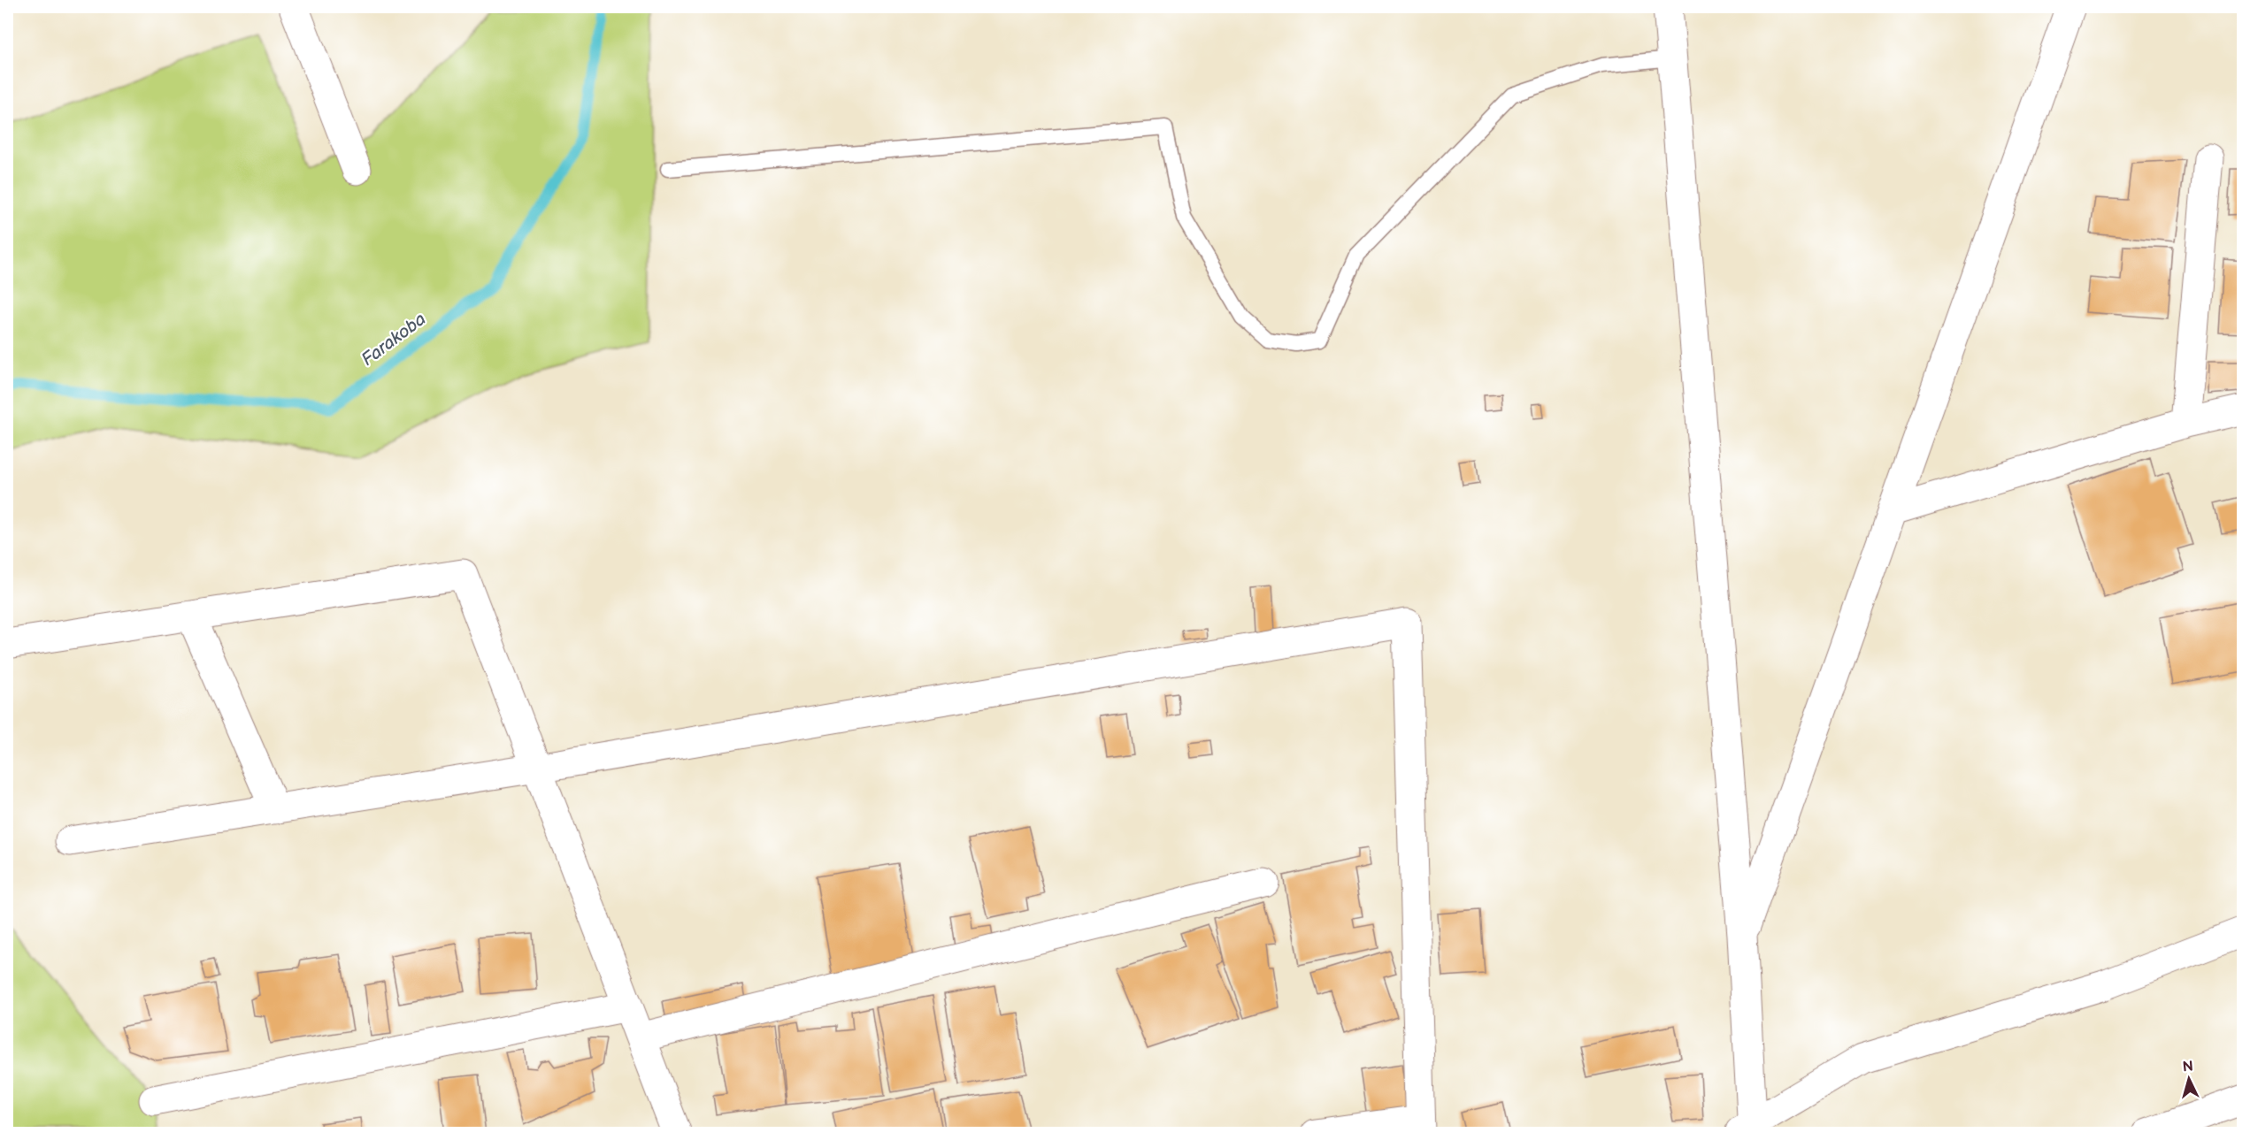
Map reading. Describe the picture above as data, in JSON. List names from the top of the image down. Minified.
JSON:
{"water":["Farakoba"],"north":"top"}
